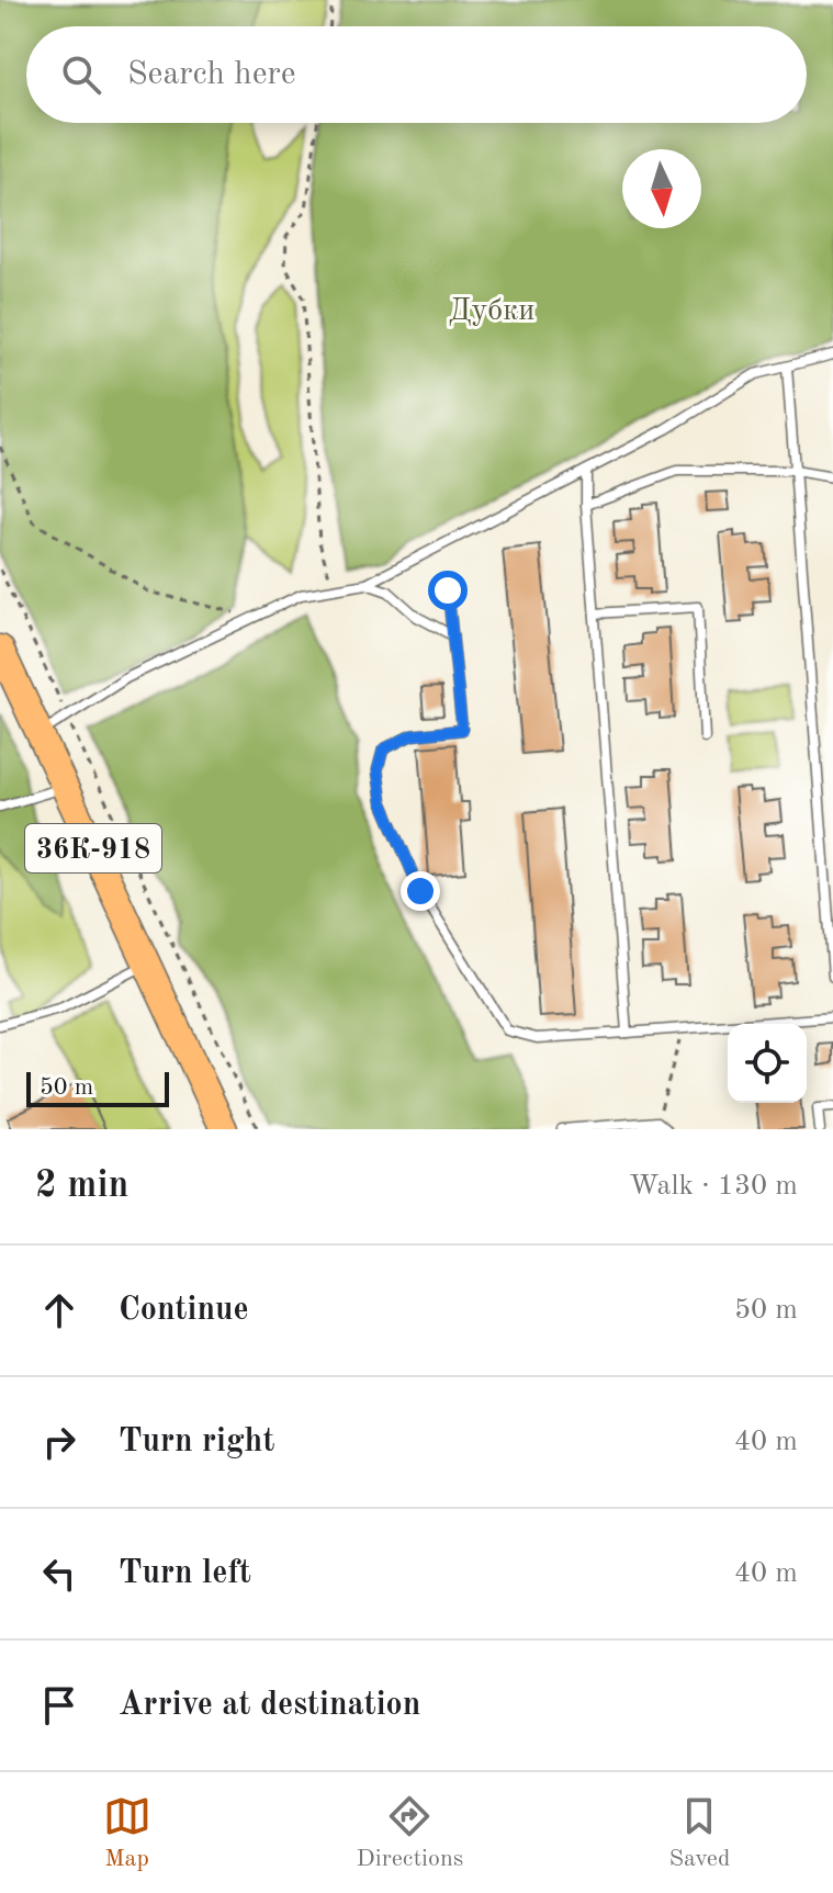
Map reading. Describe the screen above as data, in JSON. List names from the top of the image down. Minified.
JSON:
{"streets":{"main road":["36К-918"]},"parks":["Дубки"],"scale_bar":"50 m","north":"bottom","page":{"search":"Search here","scale":"50 m","heading":["2 min","Walk · 130 m"],"list":[["Continue","50 m"],["Turn right","40 m"],["Turn left","40 m"],"Arrive at destination"],"nav":["Map","Directions","Saved"]}}
